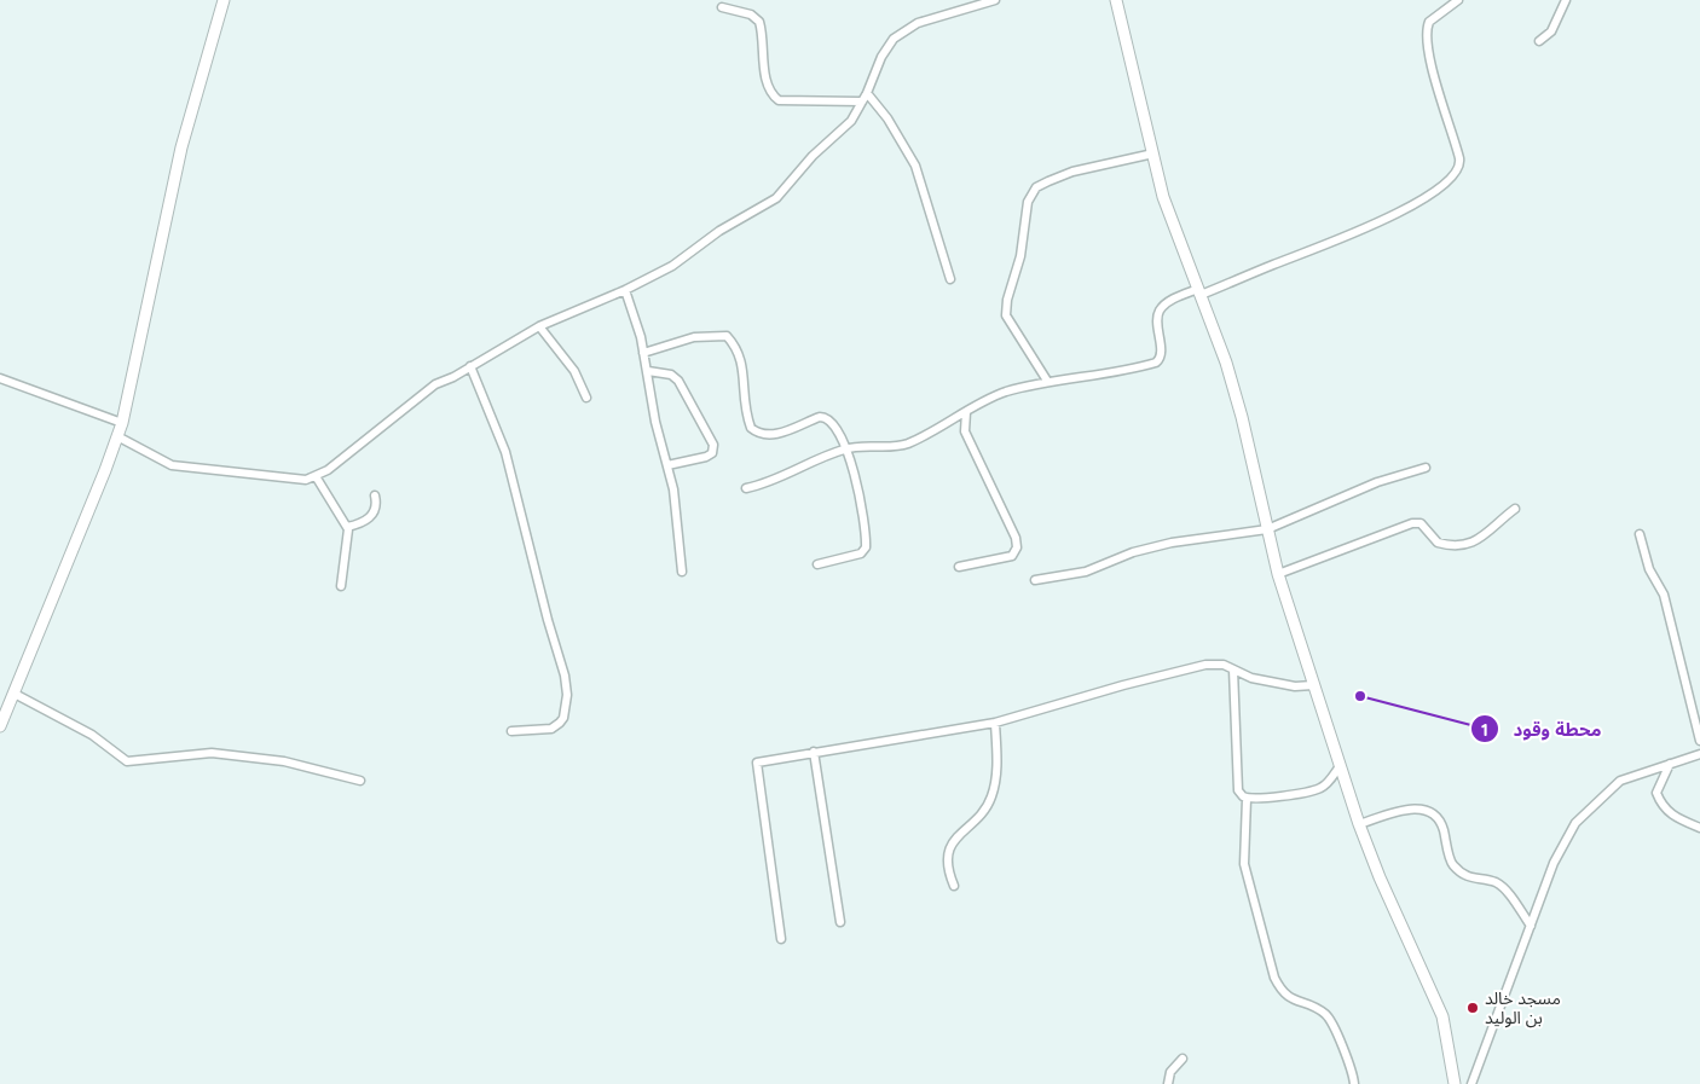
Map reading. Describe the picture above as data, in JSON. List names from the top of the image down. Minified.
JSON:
{"places":["محطة وقود","مسجد خالد بن الوليد"]}
